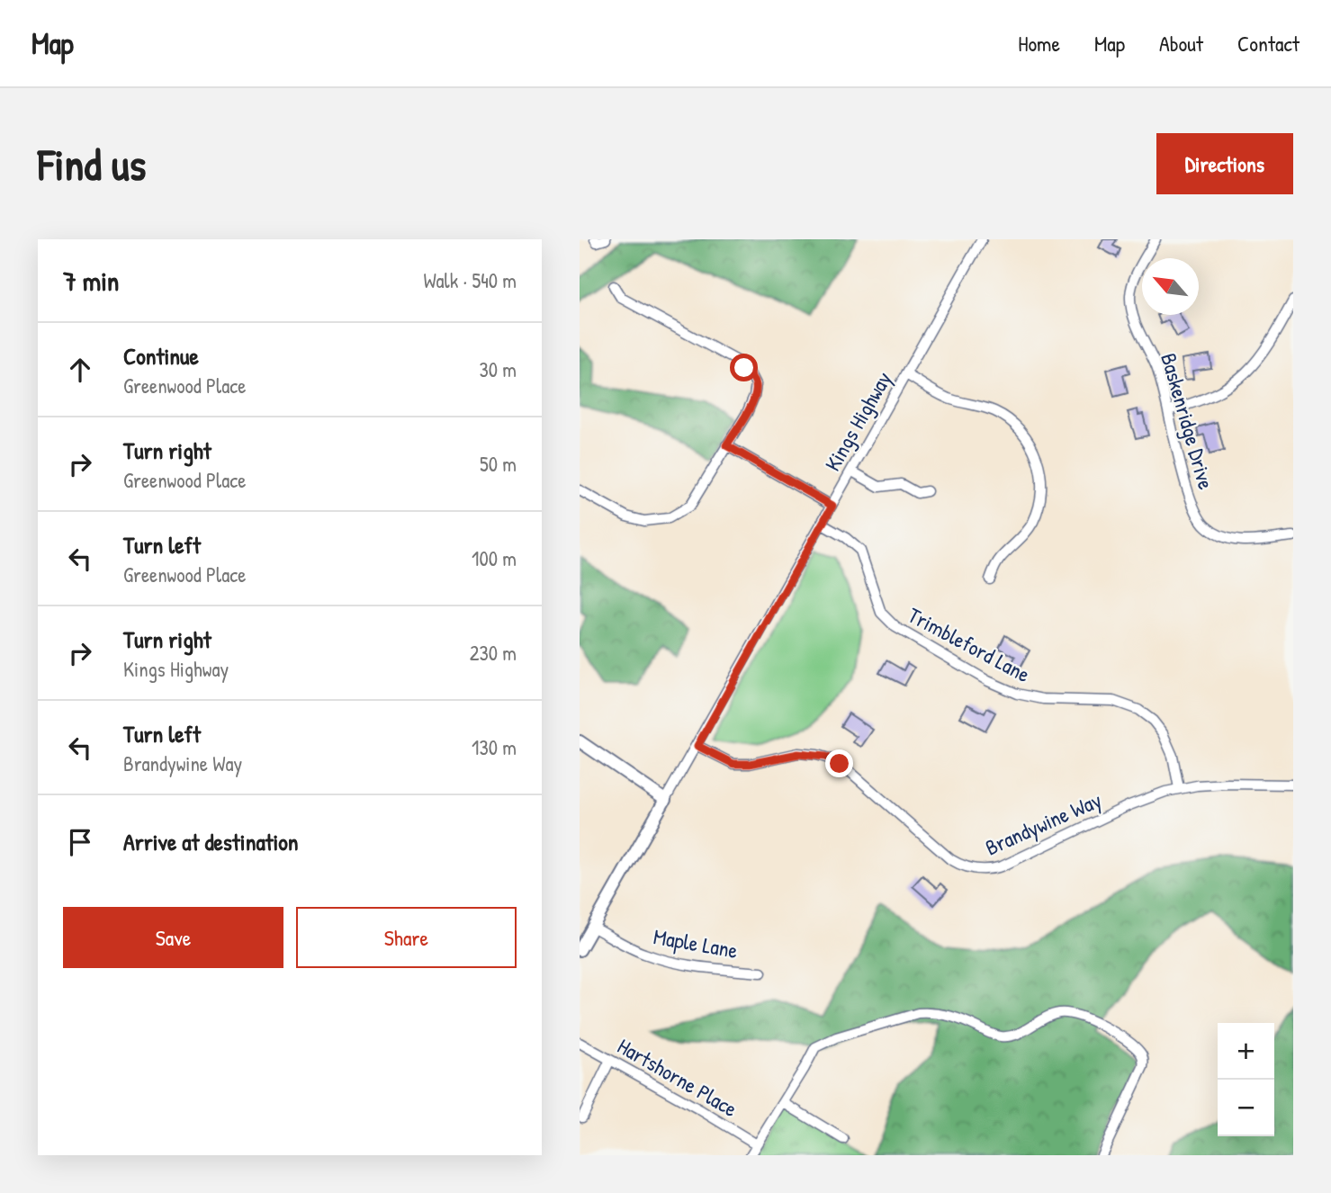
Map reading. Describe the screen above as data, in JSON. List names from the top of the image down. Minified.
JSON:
{"streets":{"main road":["Kings Highway"],"street":["Baskenridge Drive","Trimbleford Lane","Brandywine Way","Maple Lane","Hartshorne Place"]},"crossings":[["Kings Highway","Trimbleford Lane"],["Kings Highway","Brandywine Way"],["Kings Highway","Maple Lane"],["Trimbleford Lane","Brandywine Way"]],"north":"top left","page":{"header":"Map","nav":["Home","Map","About","Contact"],"buttons":["Directions",["Save","Share"]],"title":"Find us","heading":["7 min","Walk · 540 m"],"list":[["Continue","Greenwood Place","30 m"],["Turn right","Greenwood Place","50 m"],["Turn left","Greenwood Place","100 m"],["Turn right","Kings Highway","230 m"],["Turn left","Brandywine Way","130 m"],"Arrive at destination"],"map_buttons":["+","−"]}}
